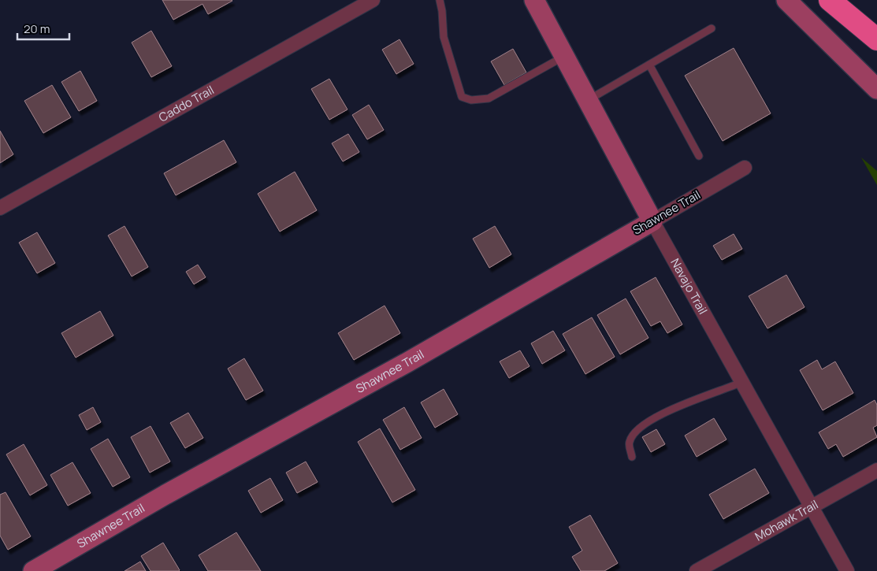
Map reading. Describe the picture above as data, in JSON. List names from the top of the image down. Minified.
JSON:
{"streets":{"street":["Caddo Trail","Shawnee Trail","Navajo Trail","Mohawk Trail"]},"crossings":[["Shawnee Trail","Navajo Trail"],["Navajo Trail","Mohawk Trail"]],"scale_bar":"20 m"}
